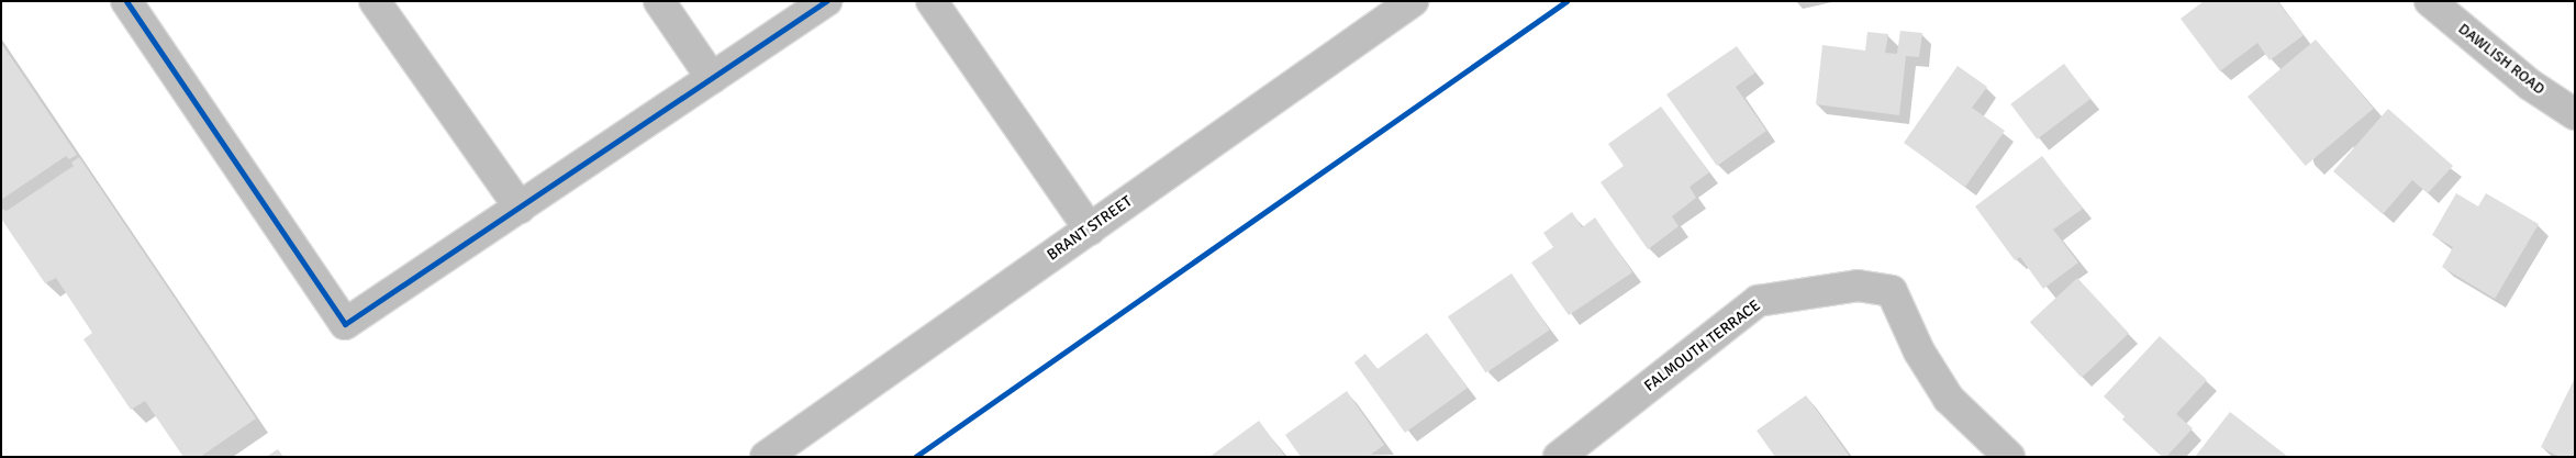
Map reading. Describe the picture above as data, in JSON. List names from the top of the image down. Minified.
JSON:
{"streets":{"street":["DAWLISH ROAD","BRANT STREET","FALMOUTH TERRACE"]}}
